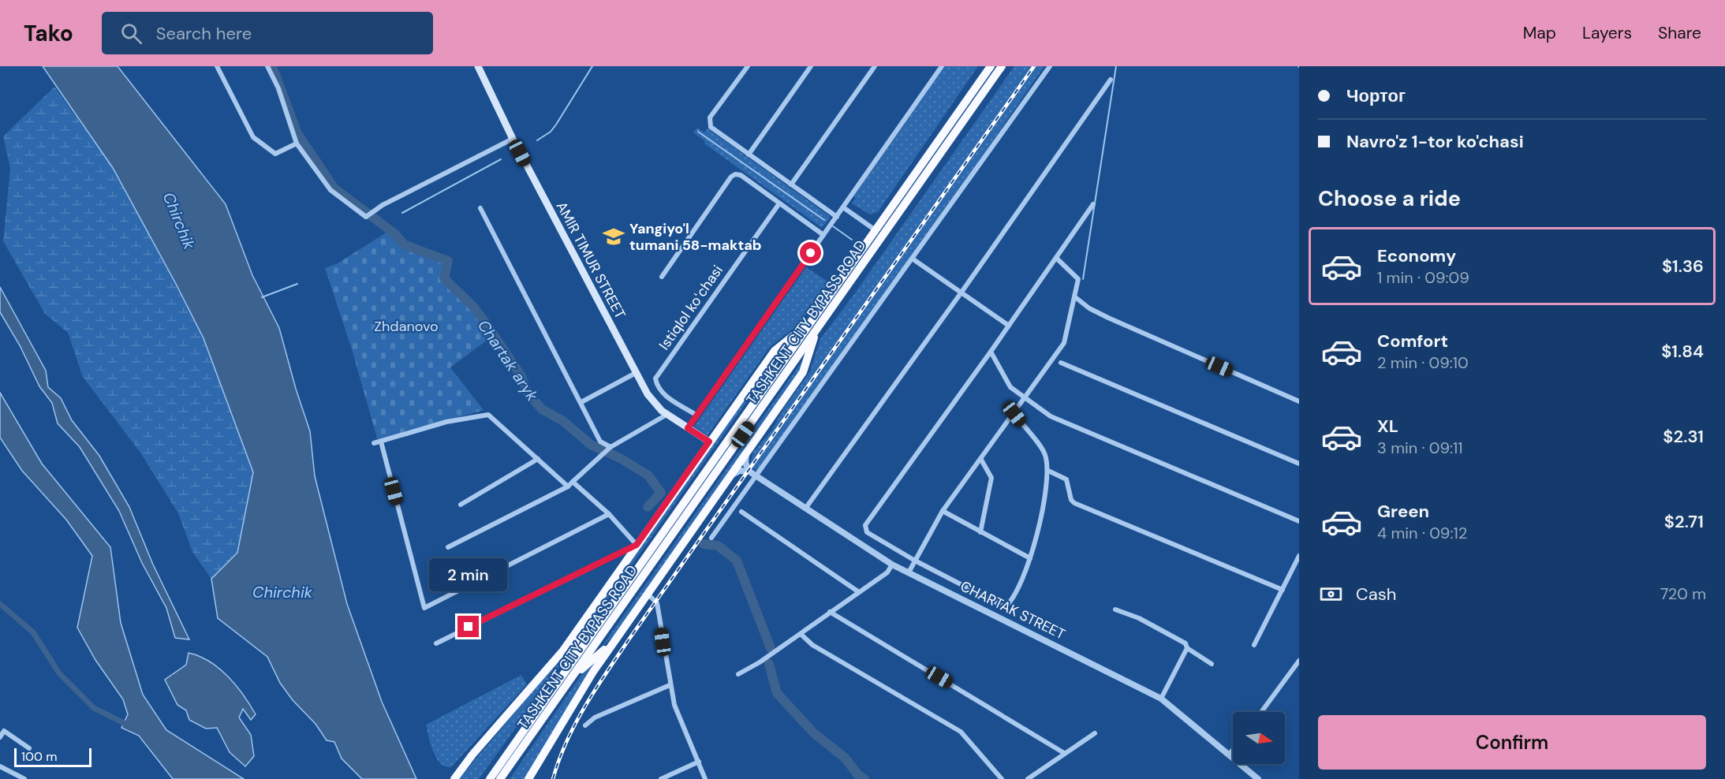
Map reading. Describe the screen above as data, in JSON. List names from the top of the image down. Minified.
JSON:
{"streets":{"highway":["TASHKENT CITY BYPASS ROAD"],"main road":["AMIR TIMUR STREET"],"street":["Istiqlol koʻchasi","CHARTAK STREET"]},"water":["Chirchik","Chartak aryk"],"parks":["Zhdanovo"],"places":{"school or university":["Yangiyo'l tumani 58-maktab"]},"scale_bar":"100 m","north":"right","page":{"header":"Tako","search":"Search here","nav":["Map","Layers","Share"],"banner":["Чортог","Navro'z 1-tor ko'chasi"],"heading":"Choose a ride","list":[{"name":"Economy","note":"1 min · 09:09","value":"$1.36"},{"name":"Comfort","note":"2 min · 09:10","value":"$1.84"},{"name":"XL","note":"3 min · 09:11","value":"$2.31"},{"name":"Green","note":"4 min · 09:12","value":"$2.71"}],"bubble":"2 min","pay":["Cash","720 m"],"buttons":"Confirm","scale":"100 m"}}
